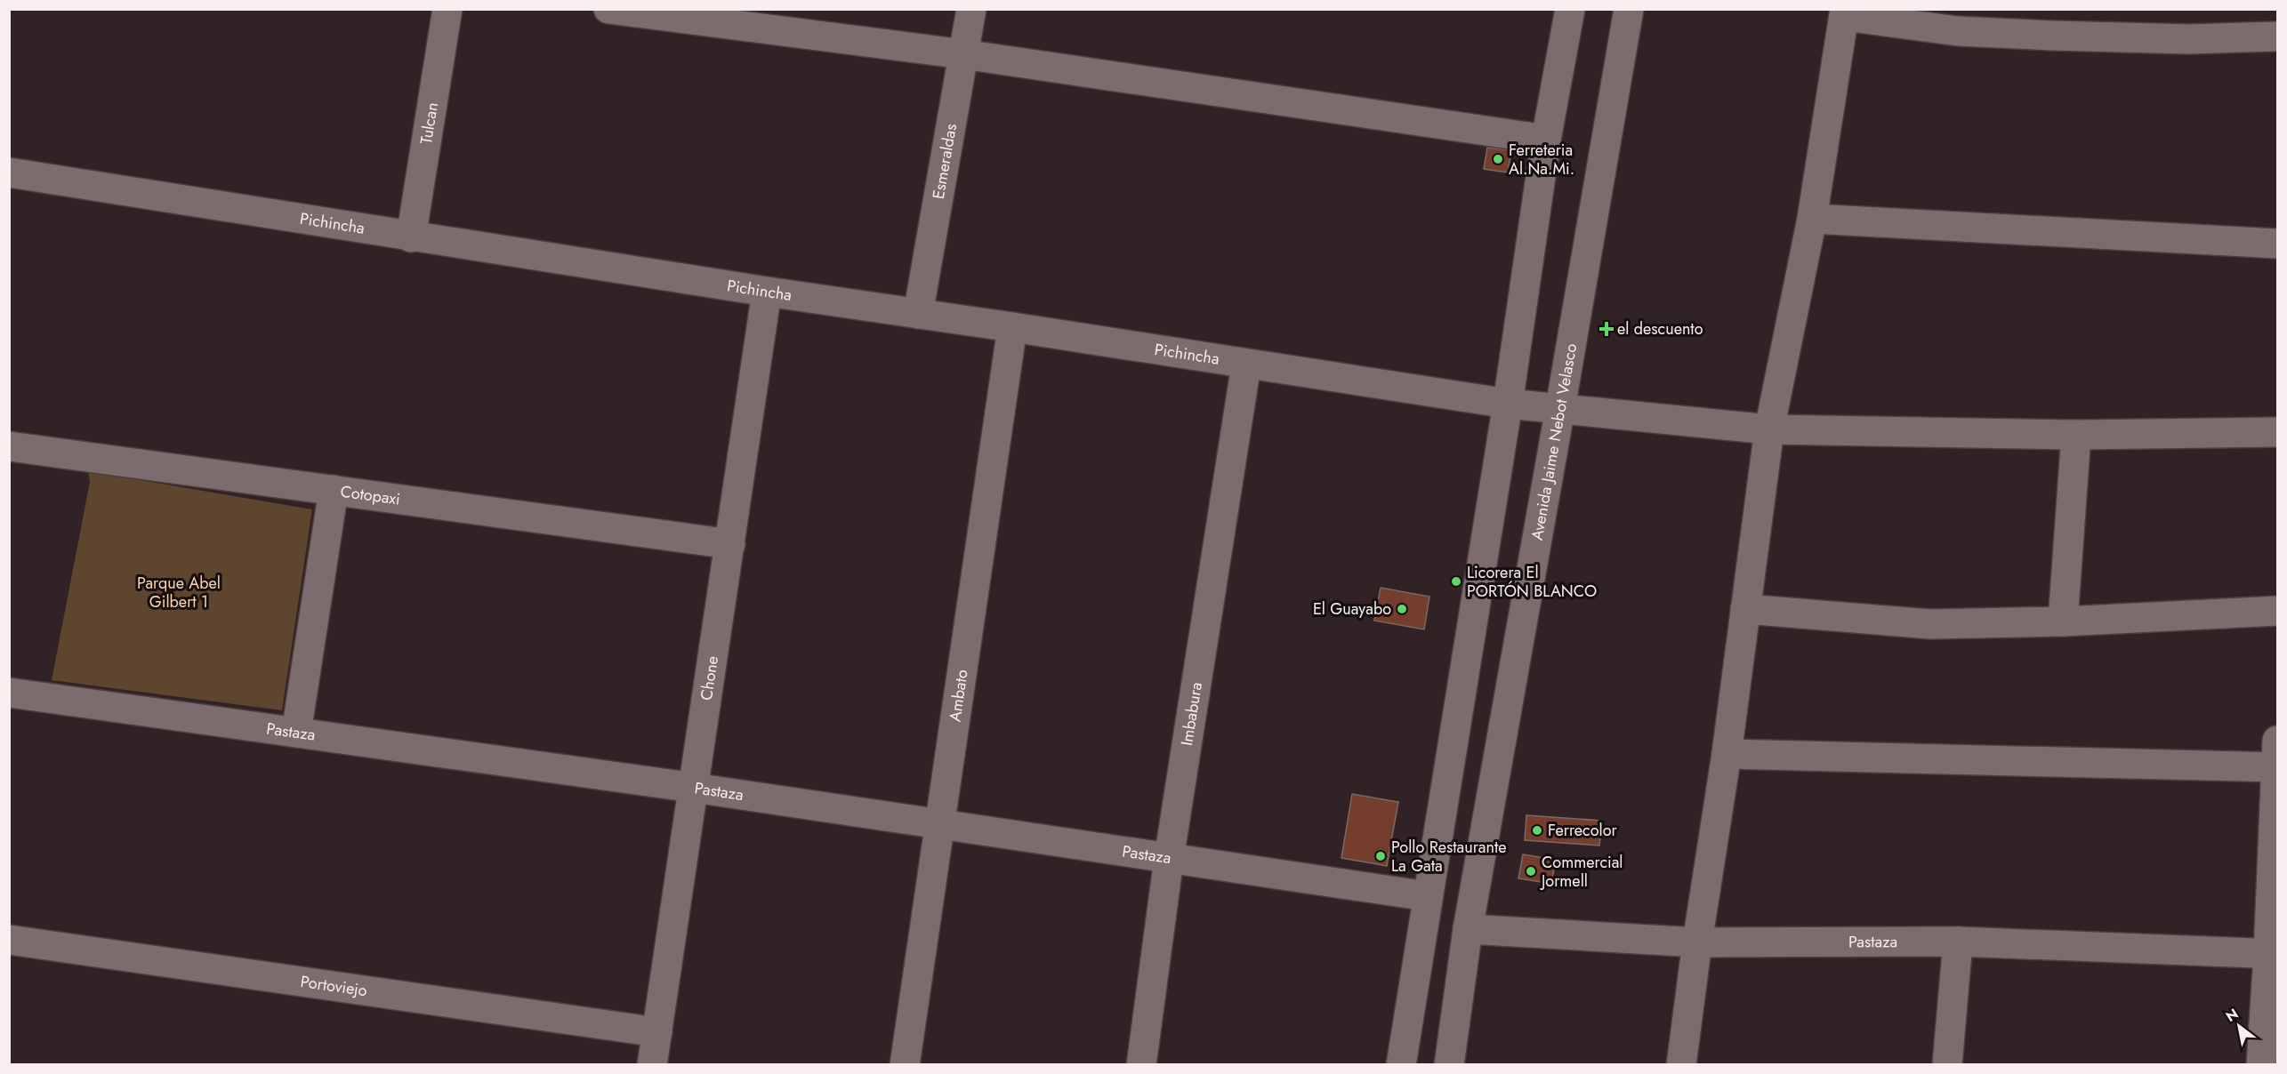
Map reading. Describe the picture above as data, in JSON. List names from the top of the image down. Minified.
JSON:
{"streets":{"street":["Tulcan","Esmeraldas","Pichincha","Avenida Jaime Nebot Velasco","Cotopaxi","Chone","Ambato","Imbabura","Pastaza","Portoviejo"]},"crossings":[["Tulcan","Pichincha"],["Esmeraldas","Pichincha"],["Pichincha","Avenida Jaime Nebot Velasco"],["Pichincha","Chone"],["Pichincha","Ambato"],["Pichincha","Imbabura"],["Avenida Jaime Nebot Velasco","Pastaza"],["Cotopaxi","Chone"],["Chone","Pastaza"],["Chone","Portoviejo"],["Ambato","Pastaza"],["Imbabura","Pastaza"]],"parks":["Parque Abel Gilbert 1"],"places":{"other":["Ferreteria Al.Na.Mi.","Licorera El PORTÓN BLANCO","El Guayabo","Ferrecolor","Pollo Restaurante La Gata","Commercial Jormell"],"health":["el descuento"]},"north":"top left"}
